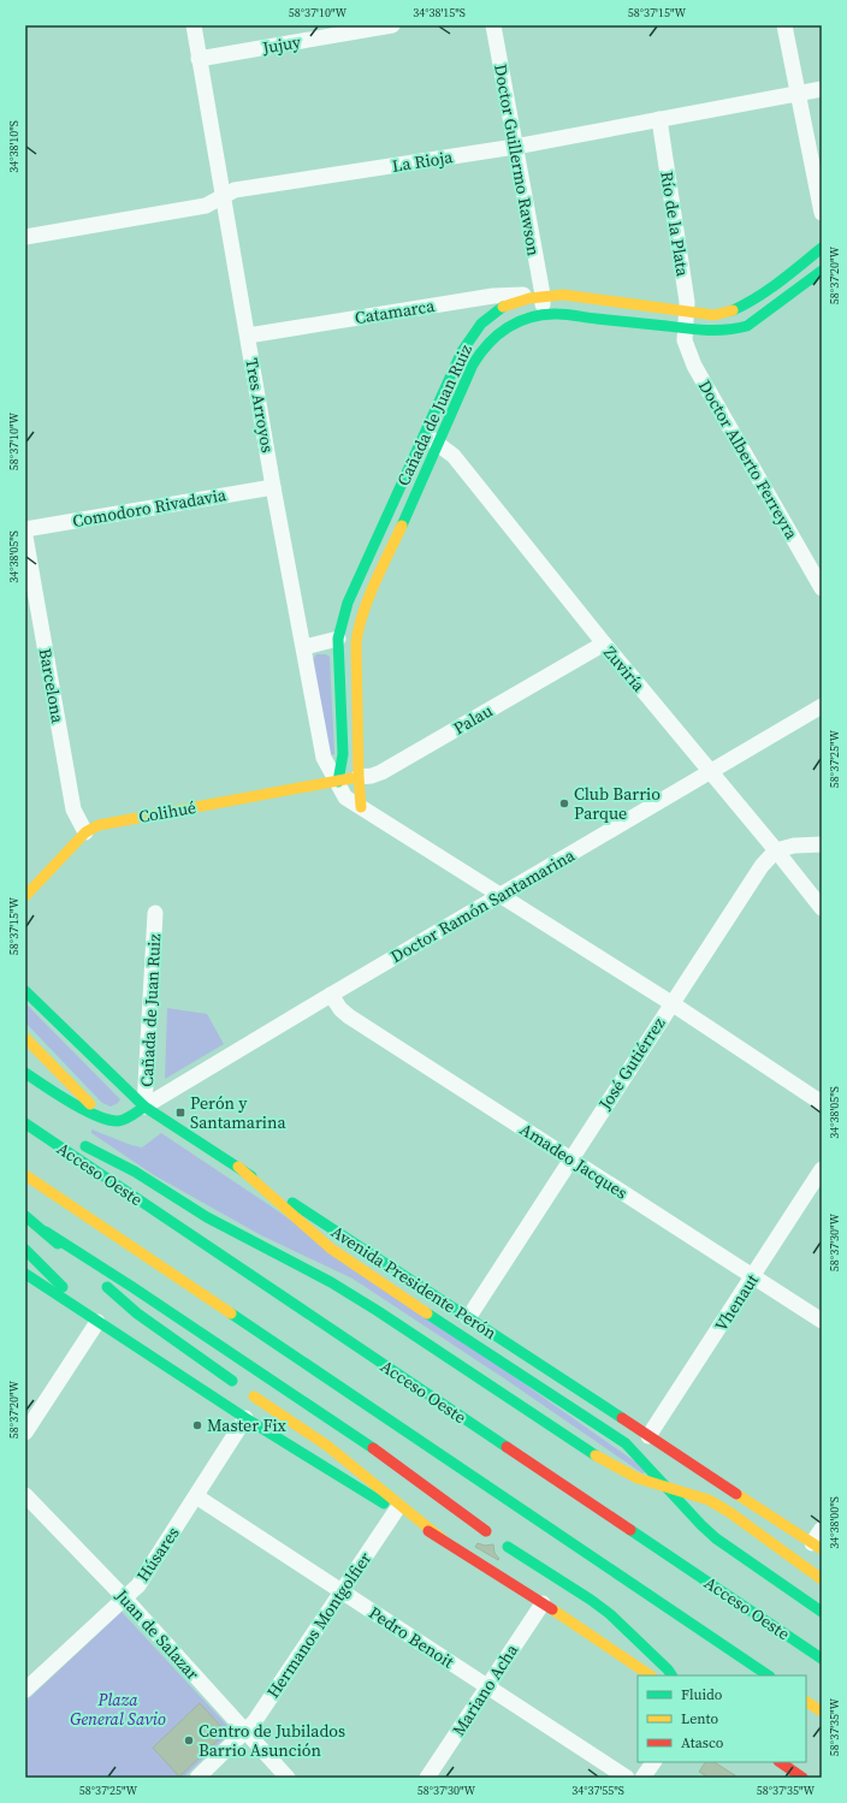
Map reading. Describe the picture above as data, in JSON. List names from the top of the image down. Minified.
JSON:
{"streets":{"main road":["Cañada de Juan Ruiz","Palau","Colihué","Acceso Oeste","Avenida Presidente Perón"],"street":["Jujuy","Doctor Guillermo Rawson","La Rioja","Río de la Plata","Catamarca","Tres Arroyos","Doctor Alberto Ferreyra","Comodoro Rivadavia","Zuviría","Barcelona","Doctor Ramón Santamarina","José Gutiérrez","Amadeo Jacques","Vhenaut","Húsares","Hermanos Montgolfier","Juan de Salazar","Pedro Benoit","Mariano Acha"]},"crossings":[["Jujuy","Tres Arroyos"],["Doctor Guillermo Rawson","La Rioja"],["Doctor Guillermo Rawson","Catamarca"],["Doctor Guillermo Rawson","Cañada de Juan Ruiz"],["La Rioja","Río de la Plata"],["La Rioja","Tres Arroyos"],["Río de la Plata","Cañada de Juan Ruiz"],["Río de la Plata","Doctor Alberto Ferreyra"],["Catamarca","Tres Arroyos"],["Catamarca","Cañada de Juan Ruiz"],["Tres Arroyos","Cañada de Juan Ruiz"],["Tres Arroyos","Comodoro Rivadavia"],["Tres Arroyos","Palau"],["Tres Arroyos","Colihué"],["Tres Arroyos","Doctor Ramón Santamarina"],["Tres Arroyos","José Gutiérrez"],["Cañada de Juan Ruiz","Doctor Alberto Ferreyra"],["Cañada de Juan Ruiz","Zuviría"],["Cañada de Juan Ruiz","Palau"],["Cañada de Juan Ruiz","Colihué"],["Cañada de Juan Ruiz","Doctor Ramón Santamarina"],["Cañada de Juan Ruiz","Avenida Presidente Perón"],["Zuviría","Palau"],["Zuviría","Doctor Ramón Santamarina"],["Zuviría","José Gutiérrez"],["Barcelona","Colihué"],["Palau","Colihué"],["Doctor Ramón Santamarina","Amadeo Jacques"],["Doctor Ramón Santamarina","Avenida Presidente Perón"],["José Gutiérrez","Amadeo Jacques"],["José Gutiérrez","Avenida Presidente Perón"],["Amadeo Jacques","Vhenaut"],["Avenida Presidente Perón","Vhenaut"],["Húsares","Juan de Salazar"],["Húsares","Pedro Benoit"],["Hermanos Montgolfier","Juan de Salazar"],["Hermanos Montgolfier","Pedro Benoit"],["Pedro Benoit","Mariano Acha"]],"parks":["Plaza General Savio"],"places":{"other":["Club Barrio Parque","Master Fix","Centro de Jubilados Barrio Asunción"],"transit":["Perón y Santamarina"]},"legend":["Fluido","Lento","Atasco"],"coordinates":["58°37'10\"W","34°38'15\"S","58°37'15\"W","34°38'10\"S","58°37'20\"W","34°38'05\"S","58°37'25\"W","58°37'30\"W","34°38'00\"S","58°37'35\"W","34°37'55\"S"]}
